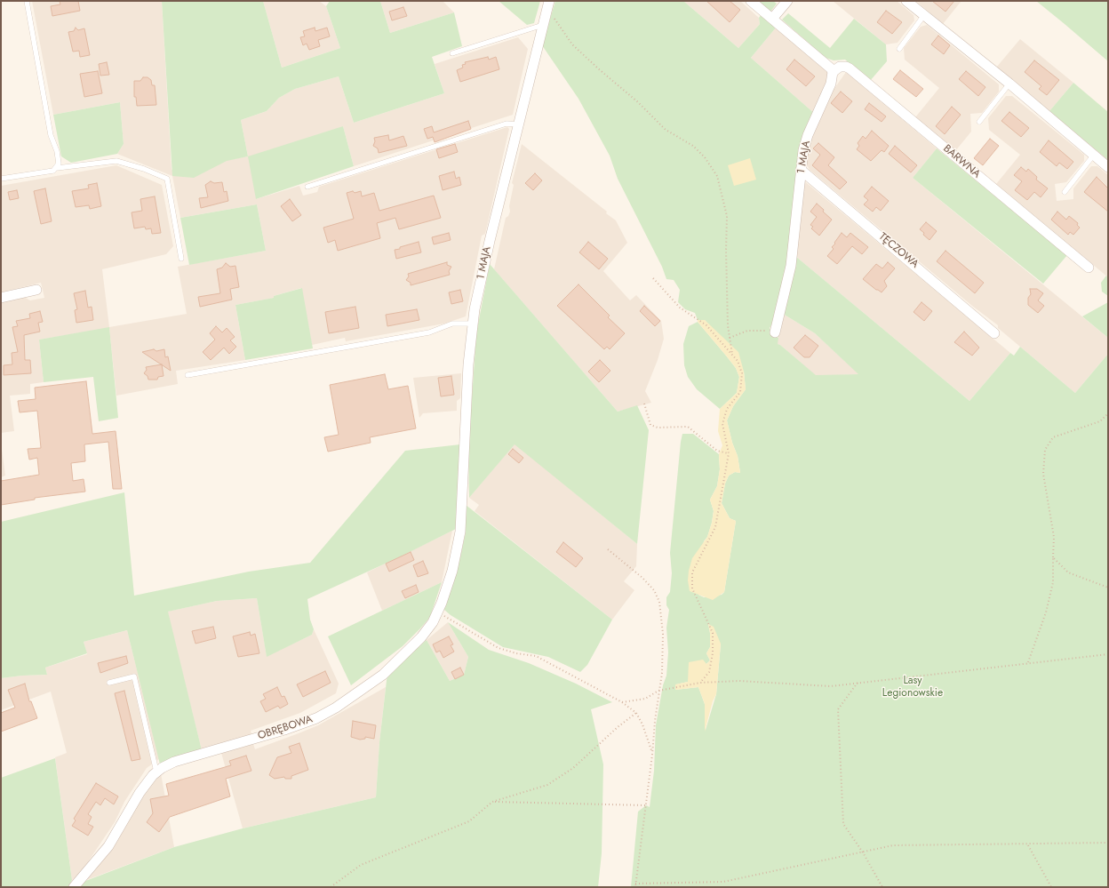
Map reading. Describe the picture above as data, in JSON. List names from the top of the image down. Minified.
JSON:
{"streets":{"street":["1 MAJA","BARWNA","TĘCZOWA","OBRĘBOWA"]},"crossings":[["1 MAJA","BARWNA"],["1 MAJA","TĘCZOWA"],["1 MAJA","OBRĘBOWA"]],"parks":["Lasy Legionowskie"]}
